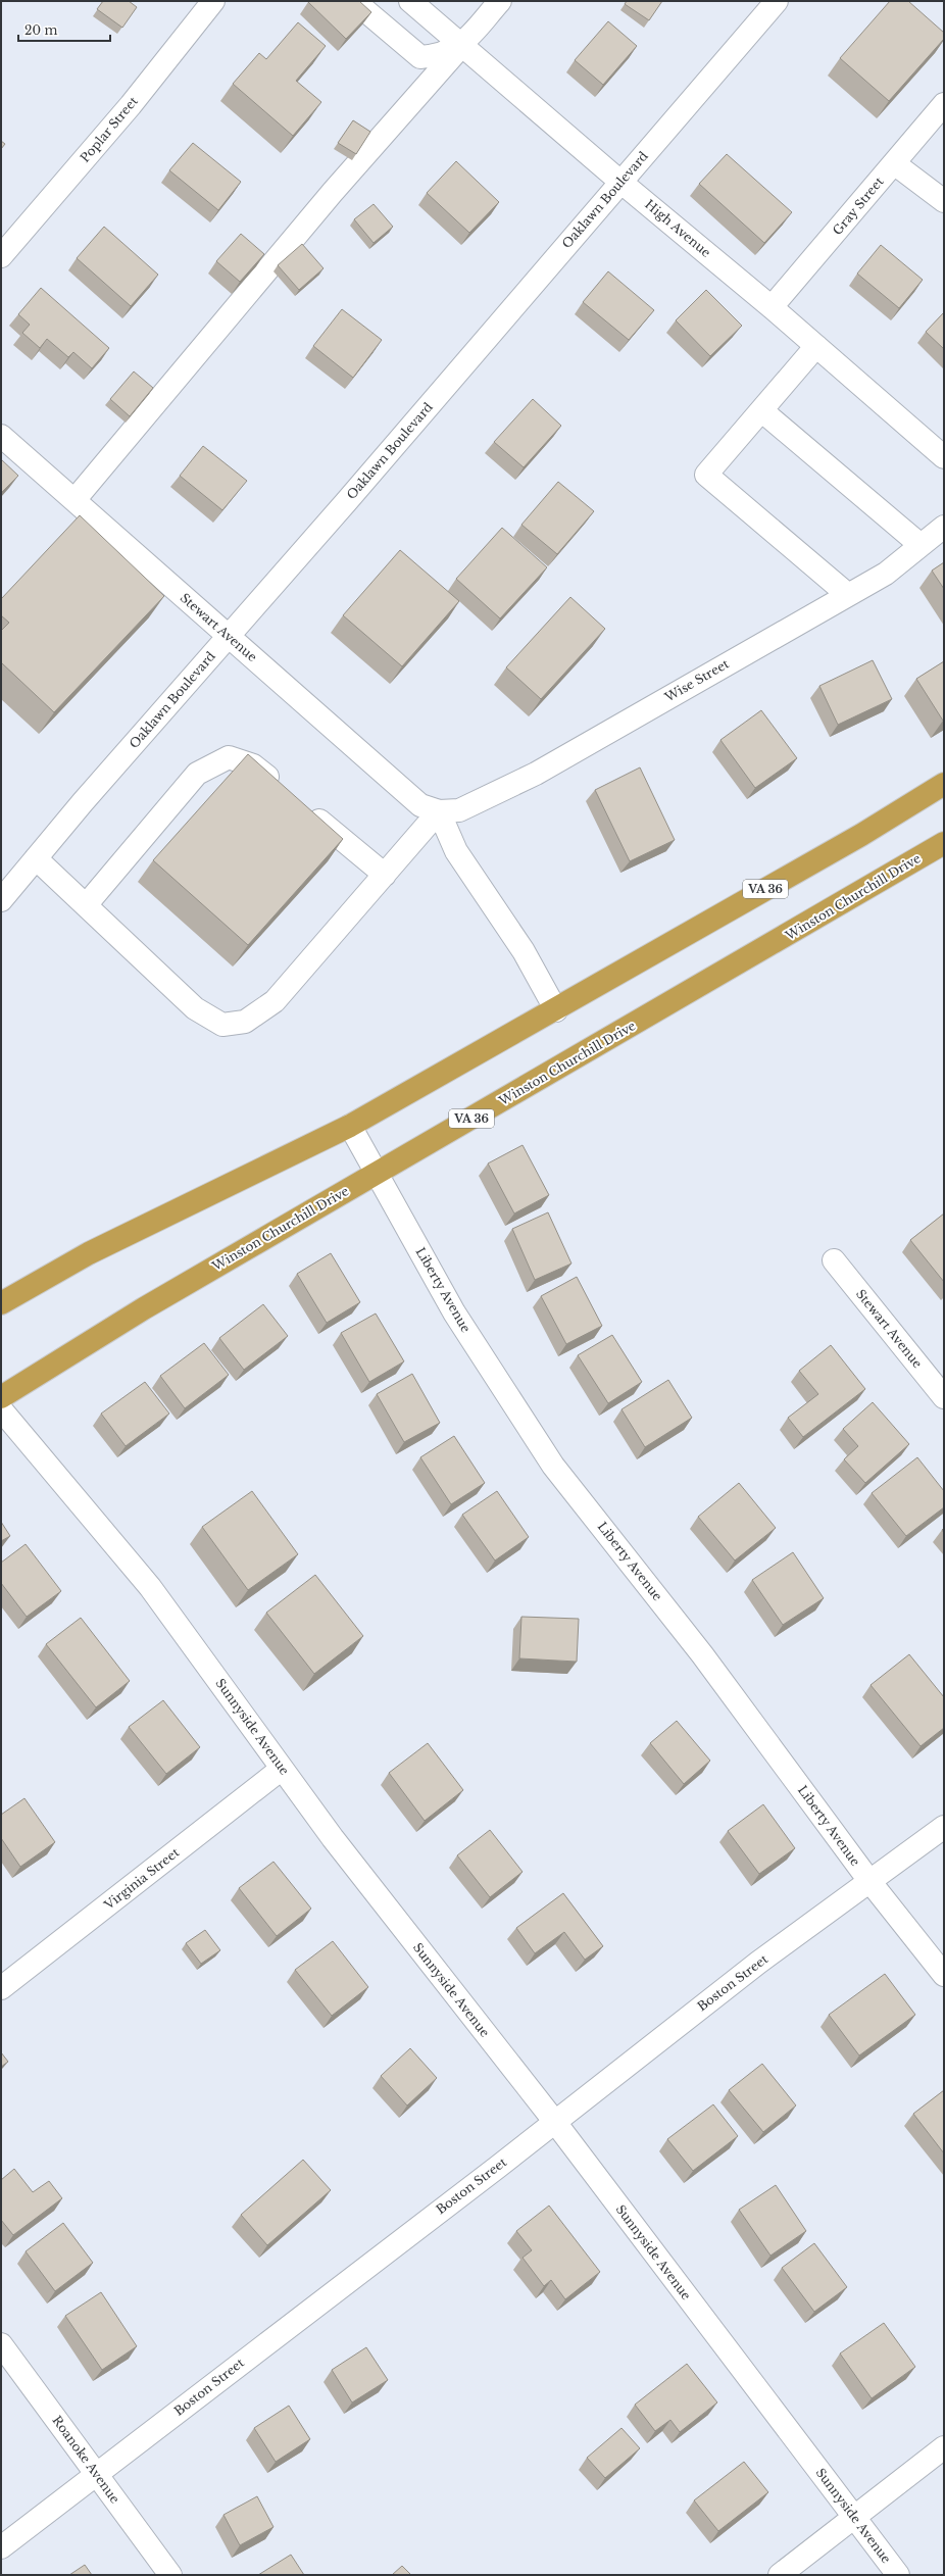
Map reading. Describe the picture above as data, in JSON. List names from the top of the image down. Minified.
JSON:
{"streets":{"highway":["VA 36","Winston Churchill Drive"],"street":["Poplar Street","Oaklawn Boulevard","Gray Street","High Avenue","Stewart Avenue","Wise Street","Liberty Avenue","Sunnyside Avenue","Virginia Street","Boston Street","Roanoke Avenue"]},"crossings":[["Oaklawn Boulevard","High Avenue"],["Oaklawn Boulevard","Stewart Avenue"],["Gray Street","High Avenue"],["Stewart Avenue","Wise Street"],["VA 36","Liberty Avenue"],["Winston Churchill Drive","Liberty Avenue"],["Liberty Avenue","Boston Street"],["Sunnyside Avenue","Virginia Street"],["Sunnyside Avenue","Boston Street"],["Boston Street","Roanoke Avenue"]],"scale_bar":"20 m"}
